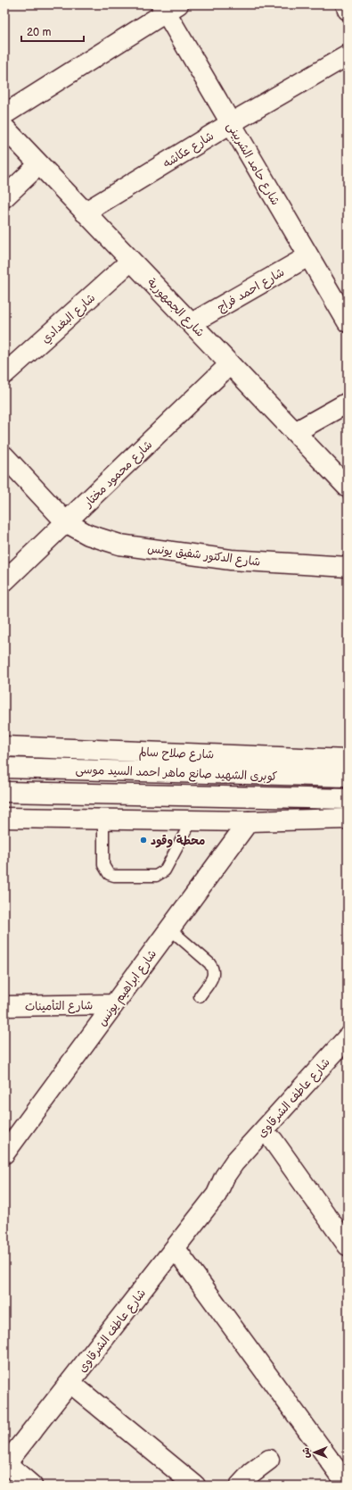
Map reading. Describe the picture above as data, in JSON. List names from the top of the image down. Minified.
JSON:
{"streets":{"street":["شارع عكاشه","شارع حامد الشربينى","شارع احمد فراج","شارع الجمهورية","شارع البغدادي","شارع محمود مختار","شارع الدكتور شفيق يونس","شارع صلاح سالم","كوبرى الشهيد صانع ماهر احمد السيد موسى","شارع ابراهيم يونس","شارع التأمينات","شارع عاطف الشرقاوى"]},"crossings":[["شارع عكاشه","شارع حامد الشربينى"],["شارع عكاشه","شارع الجمهورية"],["شارع حامد الشربينى","شارع احمد فراج"],["شارع احمد فراج","شارع الجمهورية"],["شارع الجمهورية","شارع البغدادي"],["شارع الجمهورية","شارع محمود مختار"],["شارع محمود مختار","شارع الدكتور شفيق يونس"],["شارع ابراهيم يونس","شارع التأمينات"]],"places":["محطة وقود"],"scale_bar":"20 m","north":"left"}
